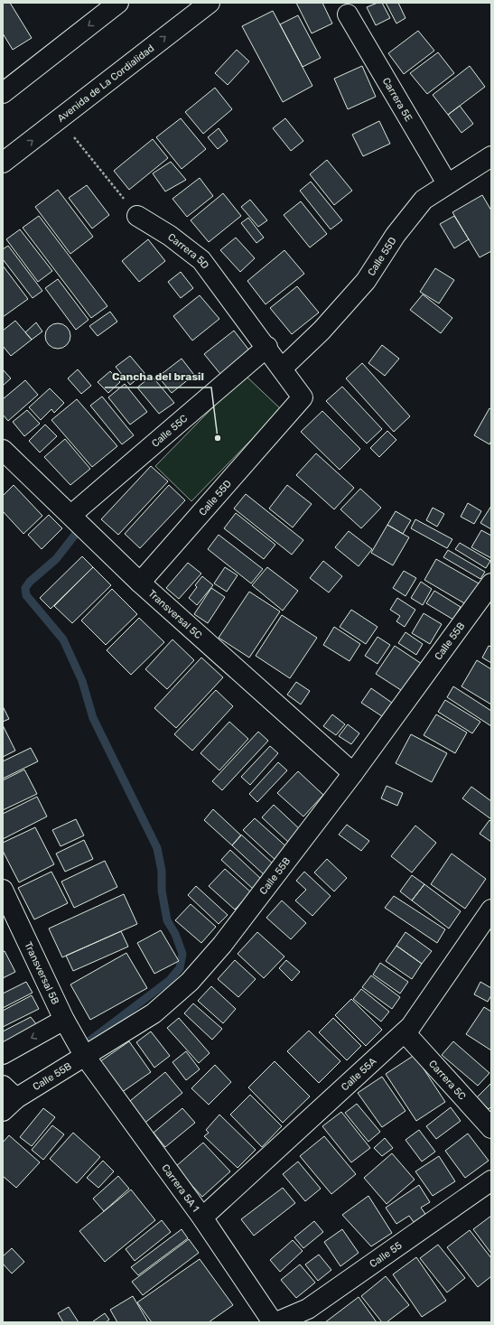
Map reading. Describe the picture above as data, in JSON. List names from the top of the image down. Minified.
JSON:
{"streets":{"street":["Avenida de La Cordialidad","Carrera 5E","Carrera 5D","Calle 55D","Calle 55C","Transversal 5C","Calle 55B","Transversal 5B","Calle 55A","Carrera 5C","Carrera 5A 1","Calle 55"]},"crossings":[["Carrera 5E","Calle 55D"],["Carrera 5D","Calle 55D"],["Carrera 5D","Calle 55C"],["Calle 55D","Transversal 5C"],["Calle 55C","Transversal 5C"],["Transversal 5C","Calle 55B"],["Calle 55B","Transversal 5B"],["Calle 55B","Carrera 5A 1"],["Transversal 5B","Carrera 5A 1"],["Calle 55A","Carrera 5C"],["Calle 55A","Carrera 5A 1"]],"places":["Cancha del brasil"]}
